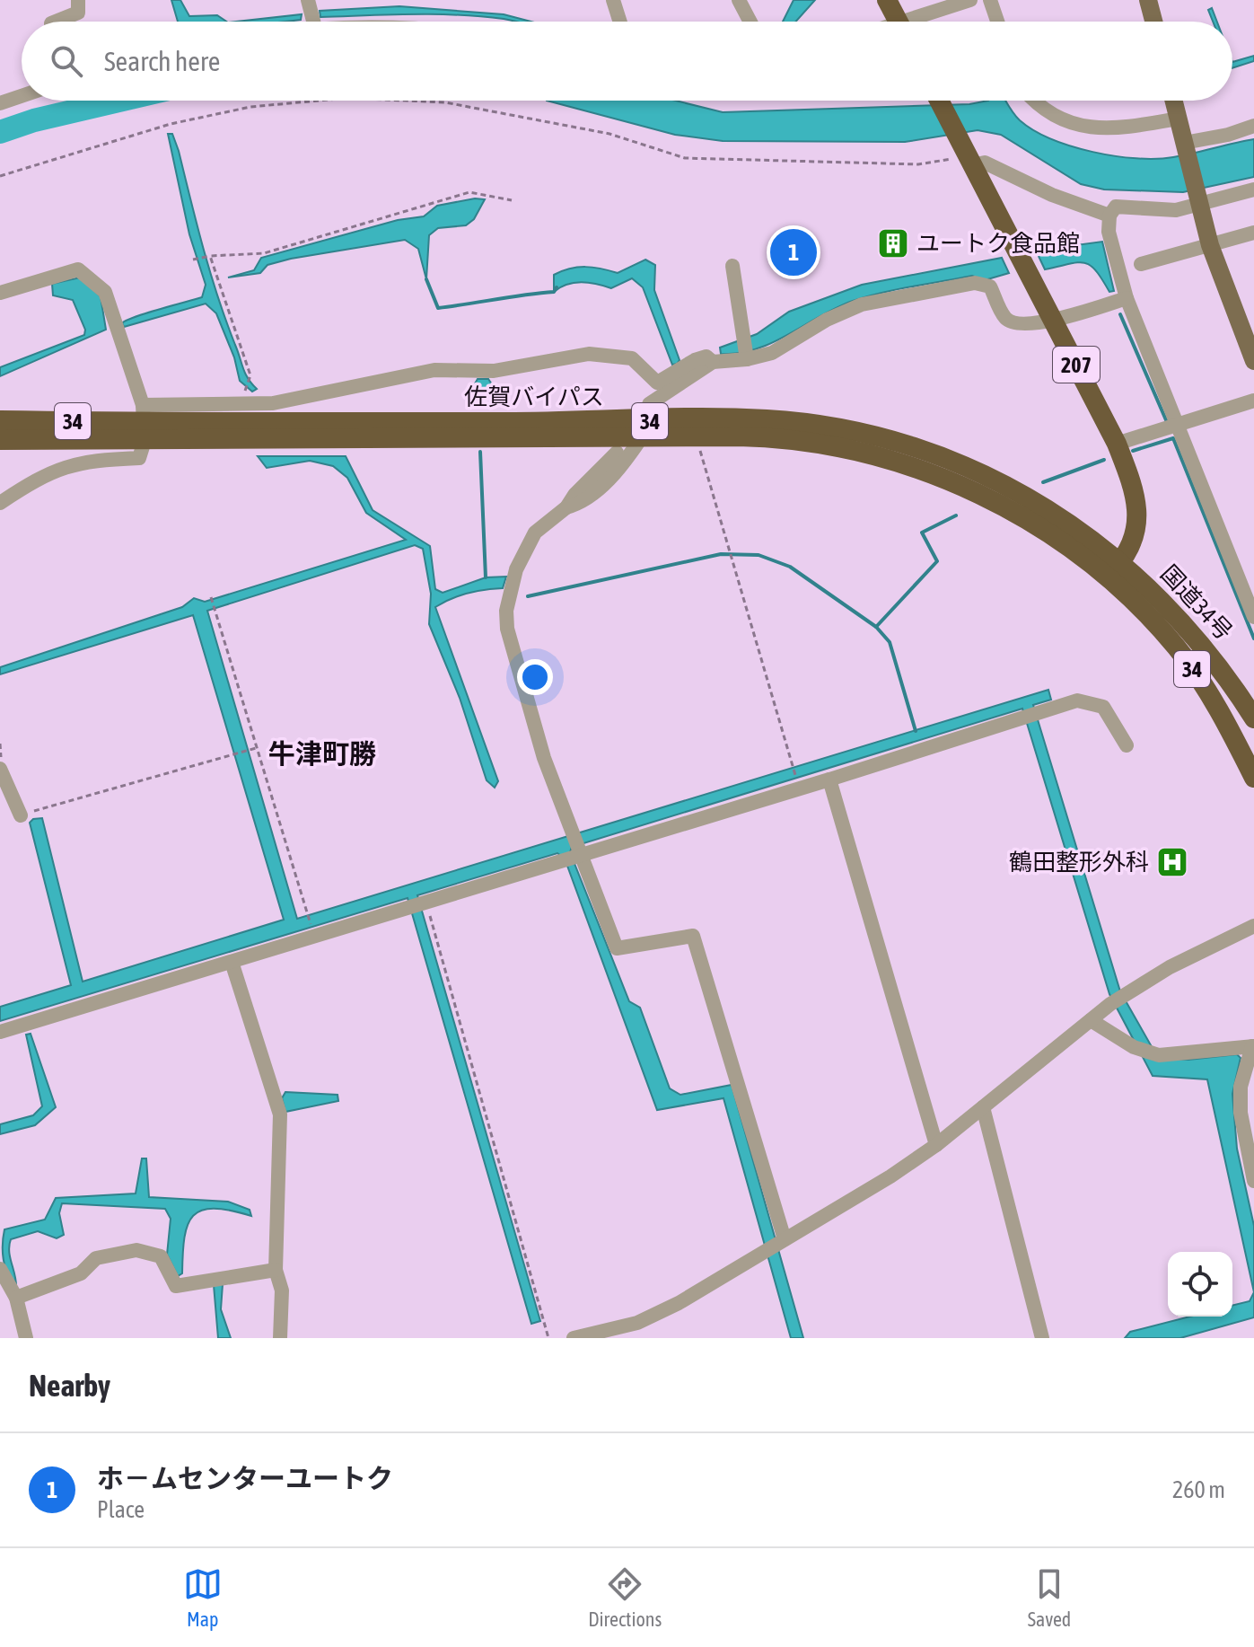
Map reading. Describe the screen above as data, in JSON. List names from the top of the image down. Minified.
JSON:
{"streets":{"highway":["207","佐賀バイパス","34","国道34号"]},"crossings":[["207","佐賀バイパス"],["207","国道34号"],["佐賀バイパス","国道34号"]],"districts":["牛津町勝"],"places":{"building":["ユートク食品館"],"hospital":["鶴田整形外科"]},"page":{"search":"Search here","pins":"1","heading":"Nearby","list":[{"mark":"1","name":"ホ－ムセンターユートク","note":"Place","value":"260 m"}],"nav":["Map","Directions","Saved"]}}
